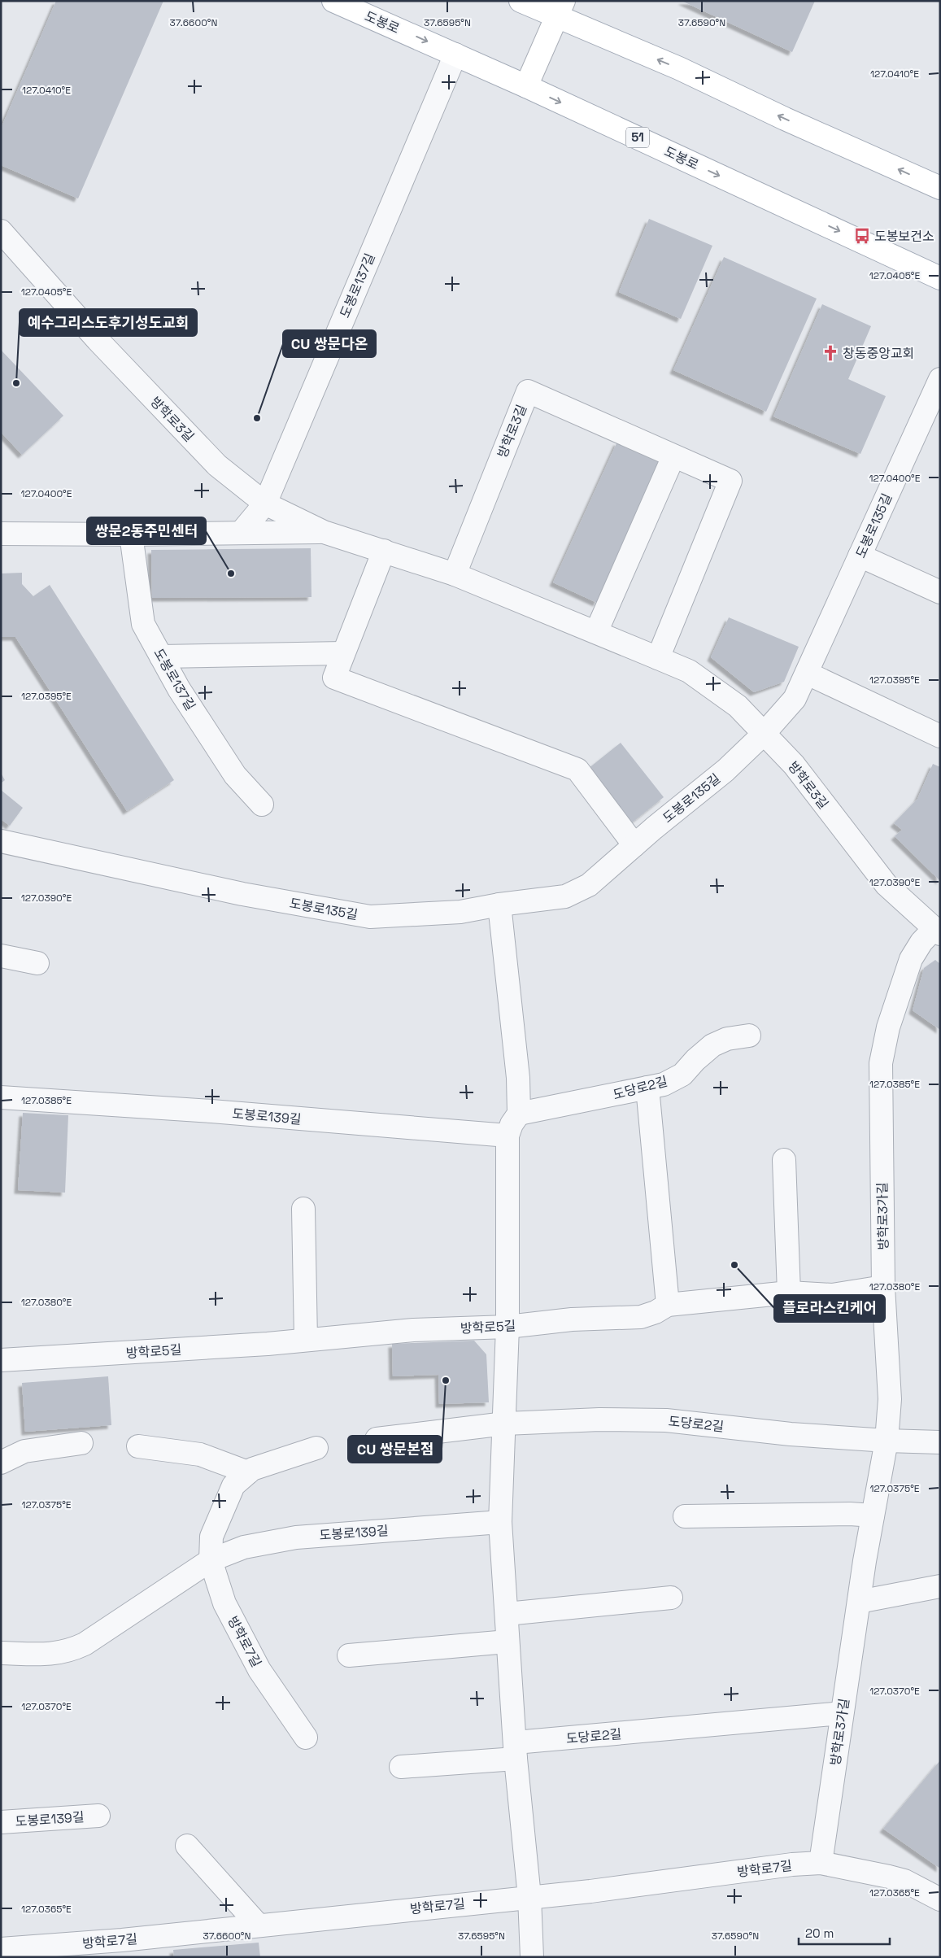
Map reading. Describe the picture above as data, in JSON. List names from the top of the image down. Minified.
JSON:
{"streets":{"main road":["도봉로","51"],"street":["도봉로137길","방학로3길","도봉로135길","도당로2길","도봉로139길","방학로3가길","방학로5길","방학로7길"]},"crossings":[["도봉로","도봉로137길"],["도봉로137길","방학로3길"],["방학로3길","도봉로135길"],["방학로3길","방학로3가길"],["도당로2길","방학로3가길"],["도봉로139길","방학로7길"],["방학로3가길","방학로5길"],["방학로3가길","방학로7길"]],"places":{"bus stop":["도봉보건소"],"church":["창동중앙교회"],"other":["예수그리스도후기성도교회","CU 쌍문다온","쌍문2동주민센터","플로라스킨케어","CU 쌍문본점"]},"scale_bar":"20 m","coordinates":["37.6600°N","37.6595°N","37.6590°N","127.0410°E","127.0405°E","127.0400°E","127.0395°E","127.0390°E","127.0385°E","127.0380°E","127.0375°E","127.0370°E","127.0365°E"]}
